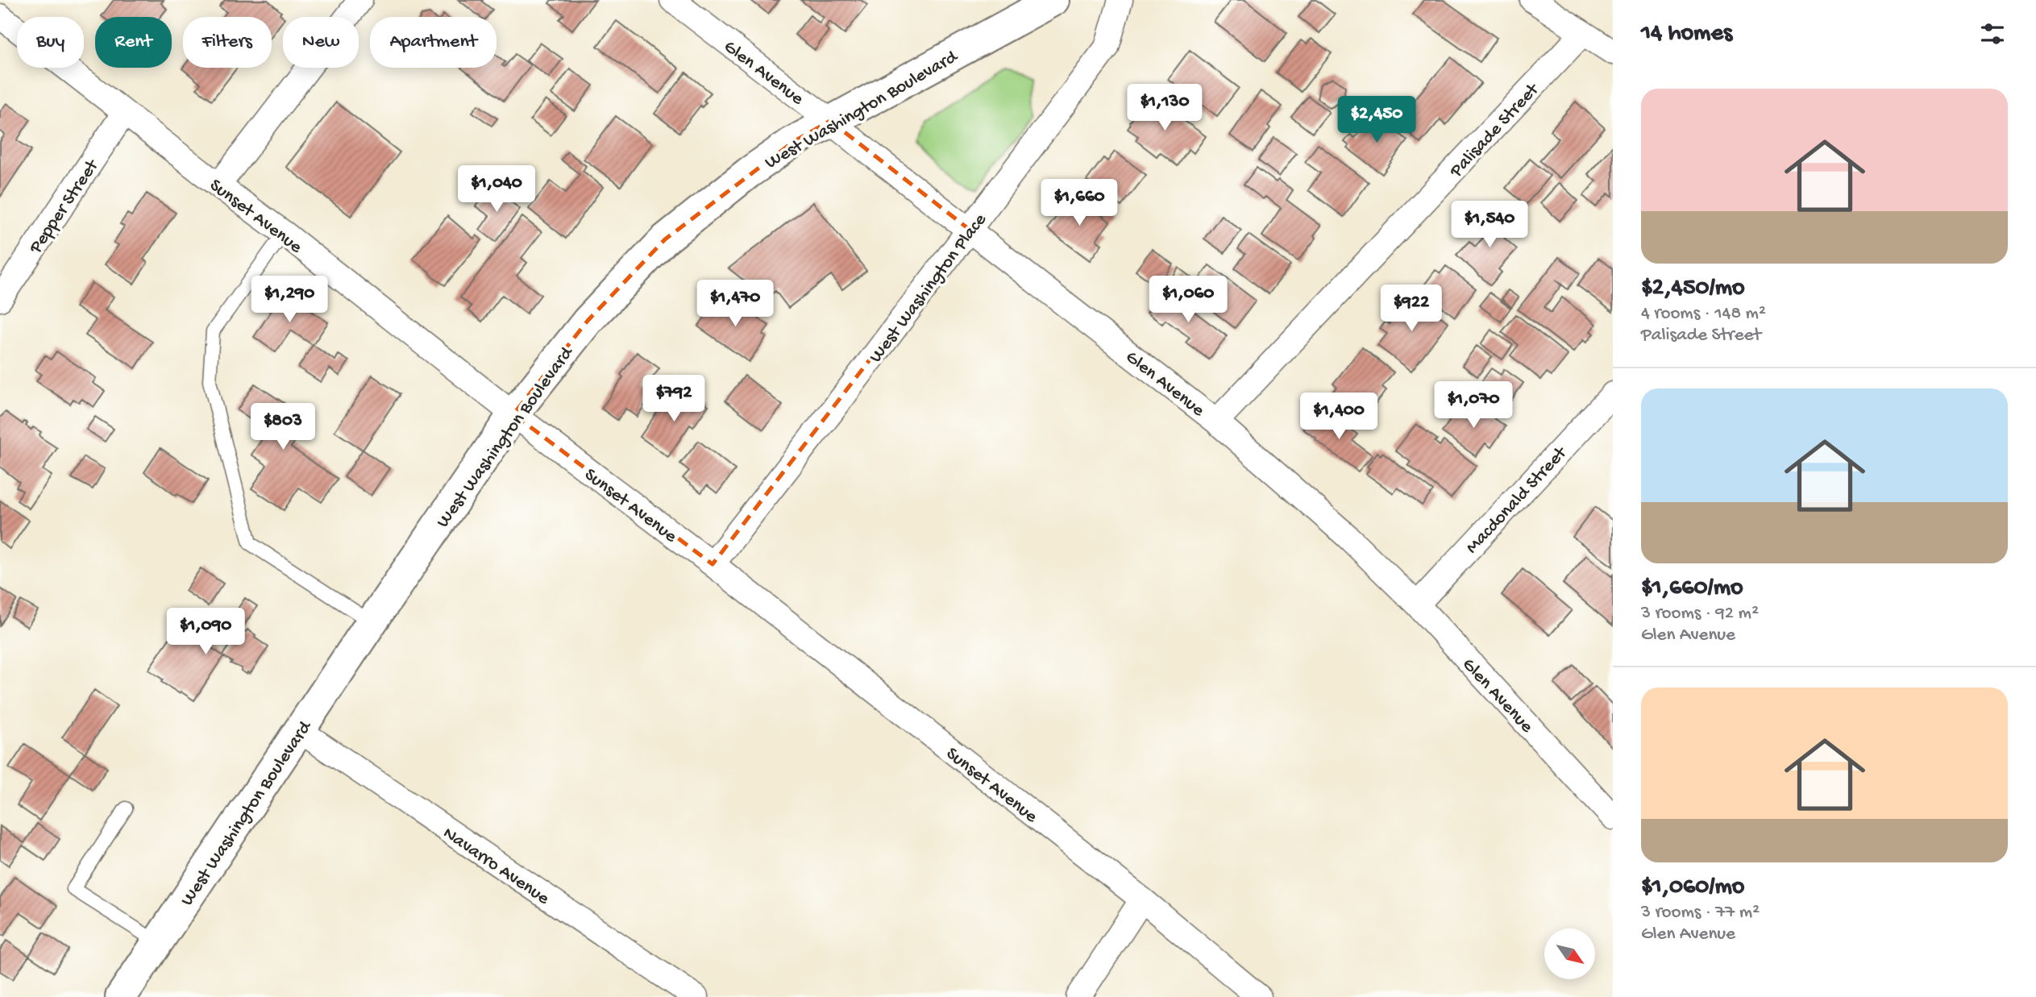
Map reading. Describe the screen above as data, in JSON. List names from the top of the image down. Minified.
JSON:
{"streets":{"main road":["West Washington Boulevard"],"street":["Glen Avenue","Palisade Street","Pepper Street","Sunset Avenue","West Washington Place","Macdonald Street","Navarro Avenue"]},"crossings":[["Glen Avenue","West Washington Boulevard"],["Glen Avenue","Palisade Street"],["Glen Avenue","West Washington Place"],["Glen Avenue","Macdonald Street"],["West Washington Boulevard","Sunset Avenue"],["West Washington Boulevard","Navarro Avenue"],["Pepper Street","Sunset Avenue"],["Sunset Avenue","West Washington Place"]],"north":"bottom right","page":{"heading":"14 homes","chip":["Buy","Rent","Filters","New","Apartment"],"list":[{"name":"$2,450/mo","note":"4 rooms · 148 m² · Palisade Street"},{"name":"$1,660/mo","note":"3 rooms · 92 m² · Glen Avenue"},{"name":"$1,060/mo","note":"3 rooms · 77 m² · Glen Avenue"}],"price":["$1,130","$2,450","$1,040","$1,660","$1,540","$1,290","$1,060","$1,470","$922","$792","$1,070","$1,400","$803","$1,090"]}}
